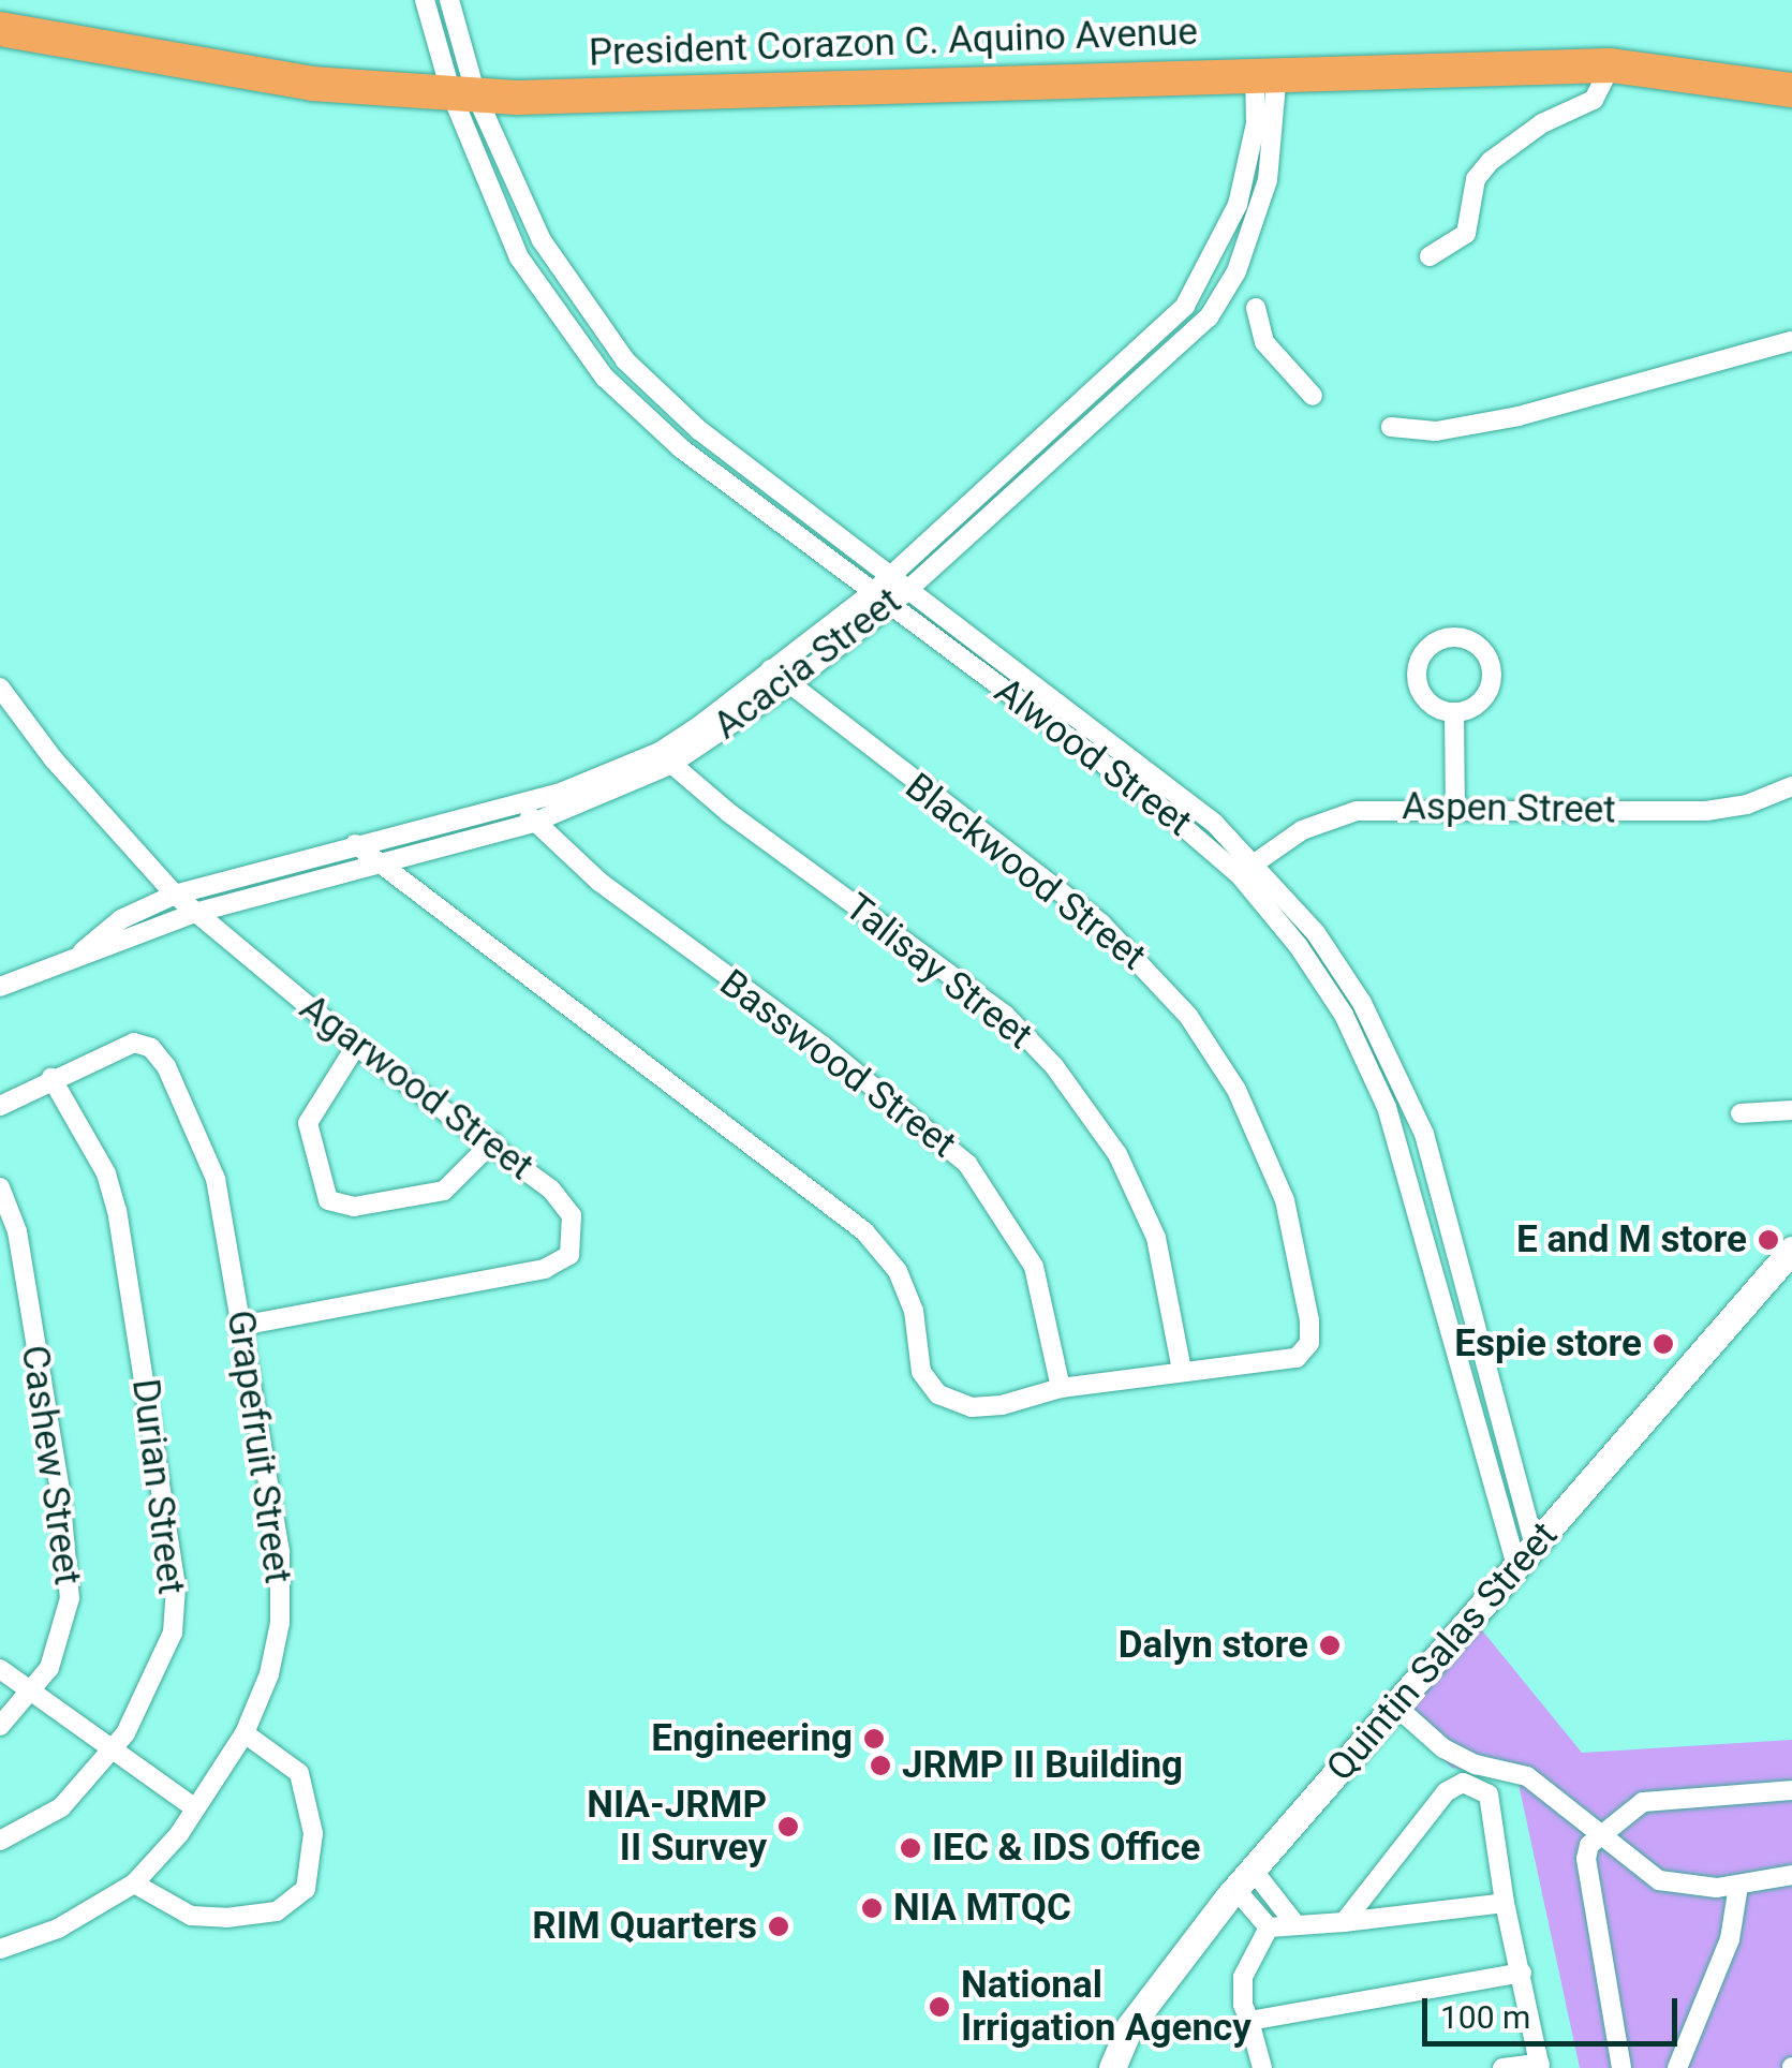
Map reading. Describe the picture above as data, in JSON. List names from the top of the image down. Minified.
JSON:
{"streets":{"highway":["President Corazon C. Aquino Avenue"],"main road":["Quintin Salas Street"],"street":["Acacia Street","Alwood Street","Aspen Street","Blackwood Street","Talisay Street","Basswood Street","Agarwood Street","Grapefruit Street","Cashew Street","Durian Street"]},"crossings":[["President Corazon C. Aquino Avenue","Acacia Street"],["President Corazon C. Aquino Avenue","Alwood Street"],["Acacia Street","Alwood Street"],["Acacia Street","Blackwood Street"],["Acacia Street","Talisay Street"],["Acacia Street","Basswood Street"],["Acacia Street","Agarwood Street"],["Alwood Street","Aspen Street"],["Alwood Street","Quintin Salas Street"],["Blackwood Street","Talisay Street"],["Agarwood Street","Grapefruit Street"],["Grapefruit Street","Durian Street"]],"places":["E and M store","Espie store","Dalyn store","Engineering","JRMP II Building","NIA-JRMP II Survey","IEC & IDS Office","NIA MTQC","RIM Quarters","National Irrigation Agency"],"scale_bar":"100 m"}
